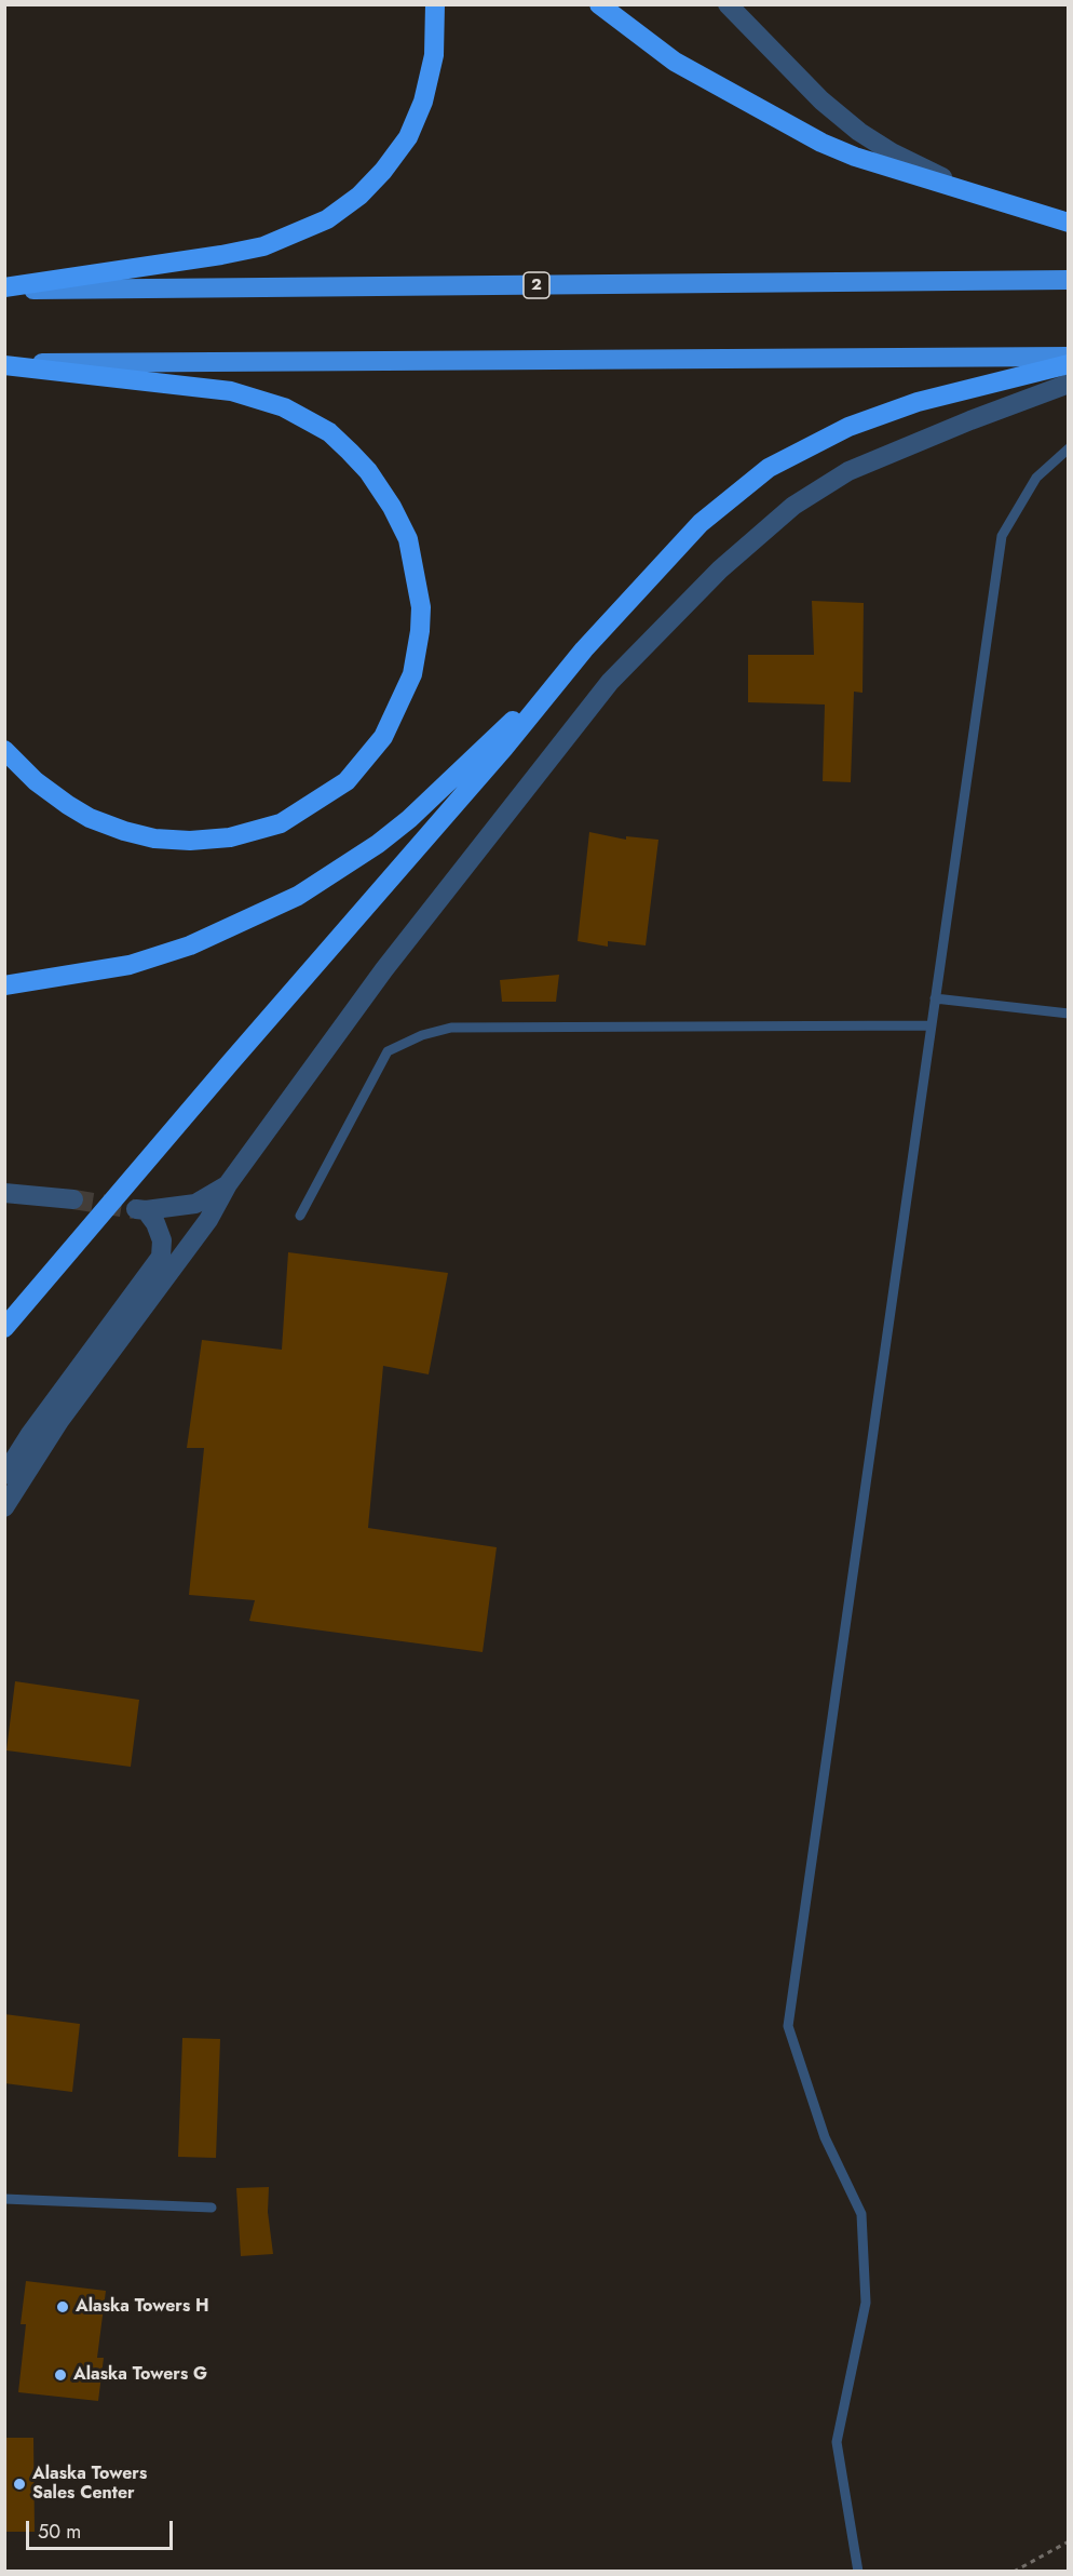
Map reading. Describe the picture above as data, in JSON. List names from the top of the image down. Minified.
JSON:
{"streets":{"highway":["2"]},"places":["Alaska Towers H","Alaska Towers G","Alaska Towers Sales Center"],"scale_bar":"50 m"}
